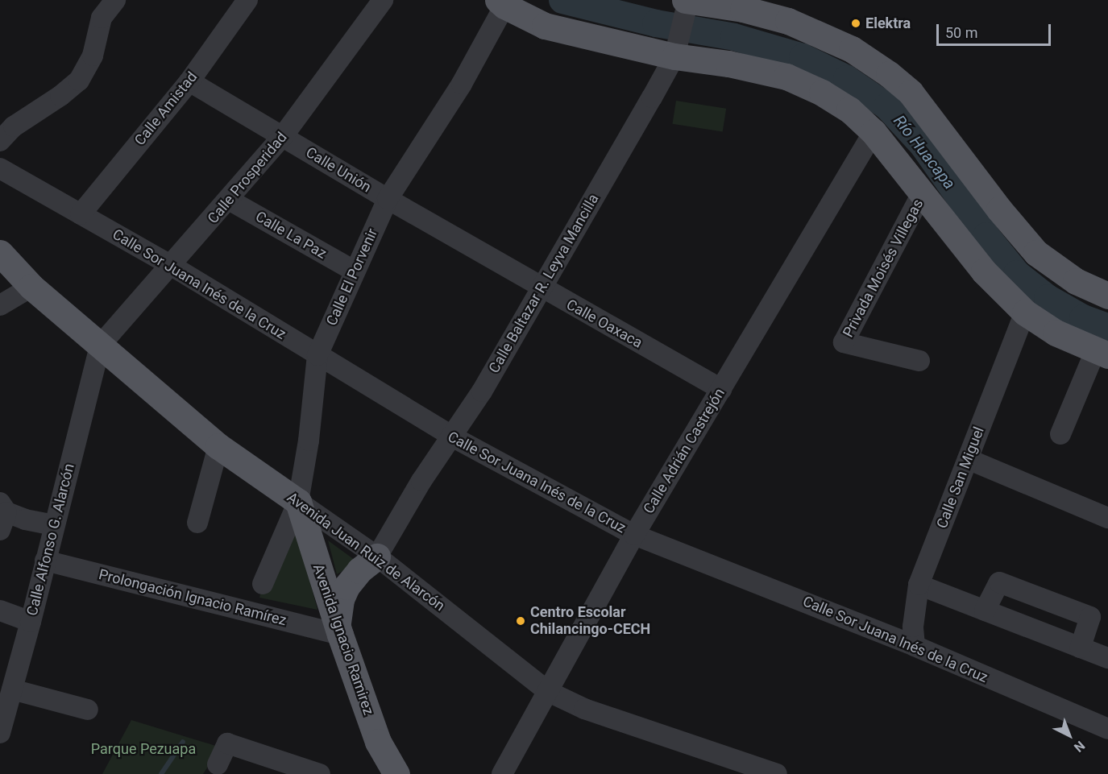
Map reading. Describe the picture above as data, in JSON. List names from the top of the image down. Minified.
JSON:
{"streets":{"main road":["Avenida Juan Ruiz de Alarcón","Avenida Ignacio Ramirez"],"street":["Calle Amistad","Calle Unión","Calle Prosperidad","Calle La Paz","Privada Moisés Villegas","Calle El Porvenir","Calle Baltazar R. Leyva Mancilla","Calle Sor Juana Inés de la Cruz","Calle Oaxaca","Calle Adrián Castrejón","Calle San Miguel","Calle Alfonso G. Alarcón","Prolongación Ignacio Ramírez"]},"crossings":[["Calle Amistad","Calle Unión"],["Calle Amistad","Calle Sor Juana Inés de la Cruz"],["Calle Unión","Calle Prosperidad"],["Calle Unión","Calle El Porvenir"],["Calle Unión","Calle Oaxaca"],["Calle Prosperidad","Calle La Paz"],["Calle Prosperidad","Calle Sor Juana Inés de la Cruz"],["Calle Prosperidad","Calle Alfonso G. Alarcón"],["Calle Prosperidad","Avenida Juan Ruiz de Alarcón"],["Calle La Paz","Calle El Porvenir"],["Calle El Porvenir","Calle Sor Juana Inés de la Cruz"],["Calle El Porvenir","Calle Oaxaca"],["Calle El Porvenir","Avenida Juan Ruiz de Alarcón"],["Calle El Porvenir","Avenida Ignacio Ramirez"],["Calle Baltazar R. Leyva Mancilla","Calle Sor Juana Inés de la Cruz"],["Calle Baltazar R. Leyva Mancilla","Calle Oaxaca"],["Calle Baltazar R. Leyva Mancilla","Avenida Juan Ruiz de Alarcón"],["Calle Sor Juana Inés de la Cruz","Calle Adrián Castrejón"],["Calle Sor Juana Inés de la Cruz","Calle San Miguel"],["Calle Oaxaca","Calle Adrián Castrejón"],["Calle Adrián Castrejón","Avenida Juan Ruiz de Alarcón"],["Calle Alfonso G. Alarcón","Avenida Juan Ruiz de Alarcón"],["Calle Alfonso G. Alarcón","Prolongación Ignacio Ramírez"],["Avenida Juan Ruiz de Alarcón","Avenida Ignacio Ramirez"],["Prolongación Ignacio Ramírez","Avenida Ignacio Ramirez"]],"water":["Río Huacapa"],"parks":["Parque Pezuapa"],"places":["Elektra","Centro Escolar Chilancingo-CECH"],"scale_bar":"50 m","north":"bottom right"}
